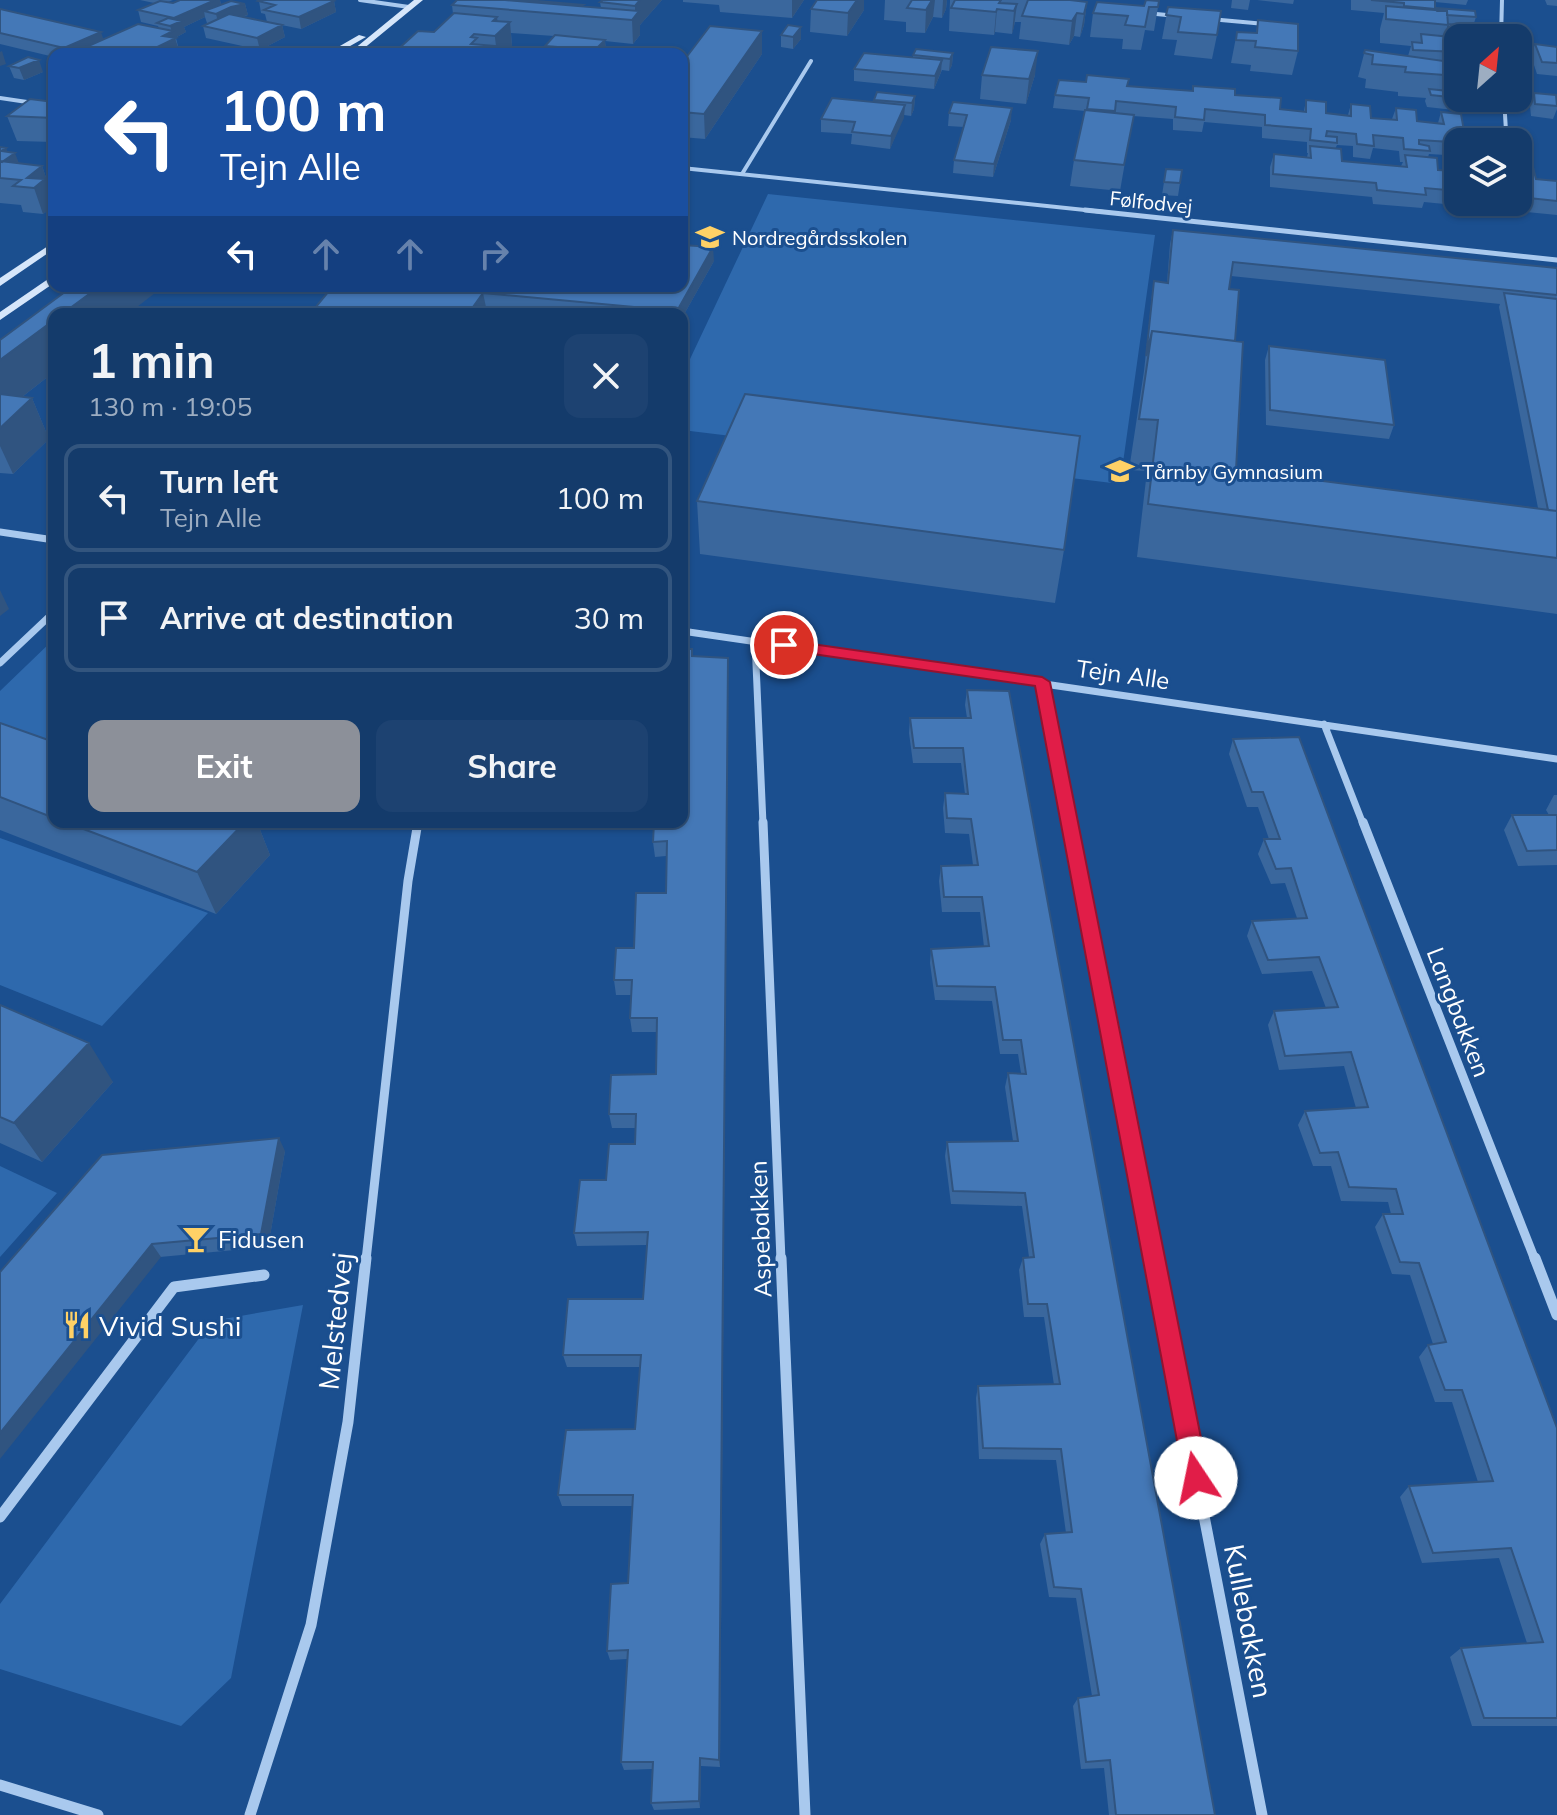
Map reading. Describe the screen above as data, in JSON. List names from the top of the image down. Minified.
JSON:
{"streets":{"street":["Følfodvej","Tejn Alle","Langbakken","Aspebakken","Melstedvej","Kullebakken"]},"crossings":[["Tejn Alle","Langbakken"],["Tejn Alle","Aspebakken"],["Tejn Alle","Kullebakken"]],"places":{"school or university":["Nordregårdsskolen","Tårnby Gymnasium"],"bar":["Fidusen"],"restaurant":["Vivid Sushi"]},"north":"top right","page":{"turn":["100 m","Tejn Alle"],"heading":["1 min","130 m · 19:05"],"list":[{"name":"Turn left","note":"Tejn Alle","value":"100 m"},{"name":"Arrive at destination","value":"30 m"}],"buttons":["Exit","Share"]}}
